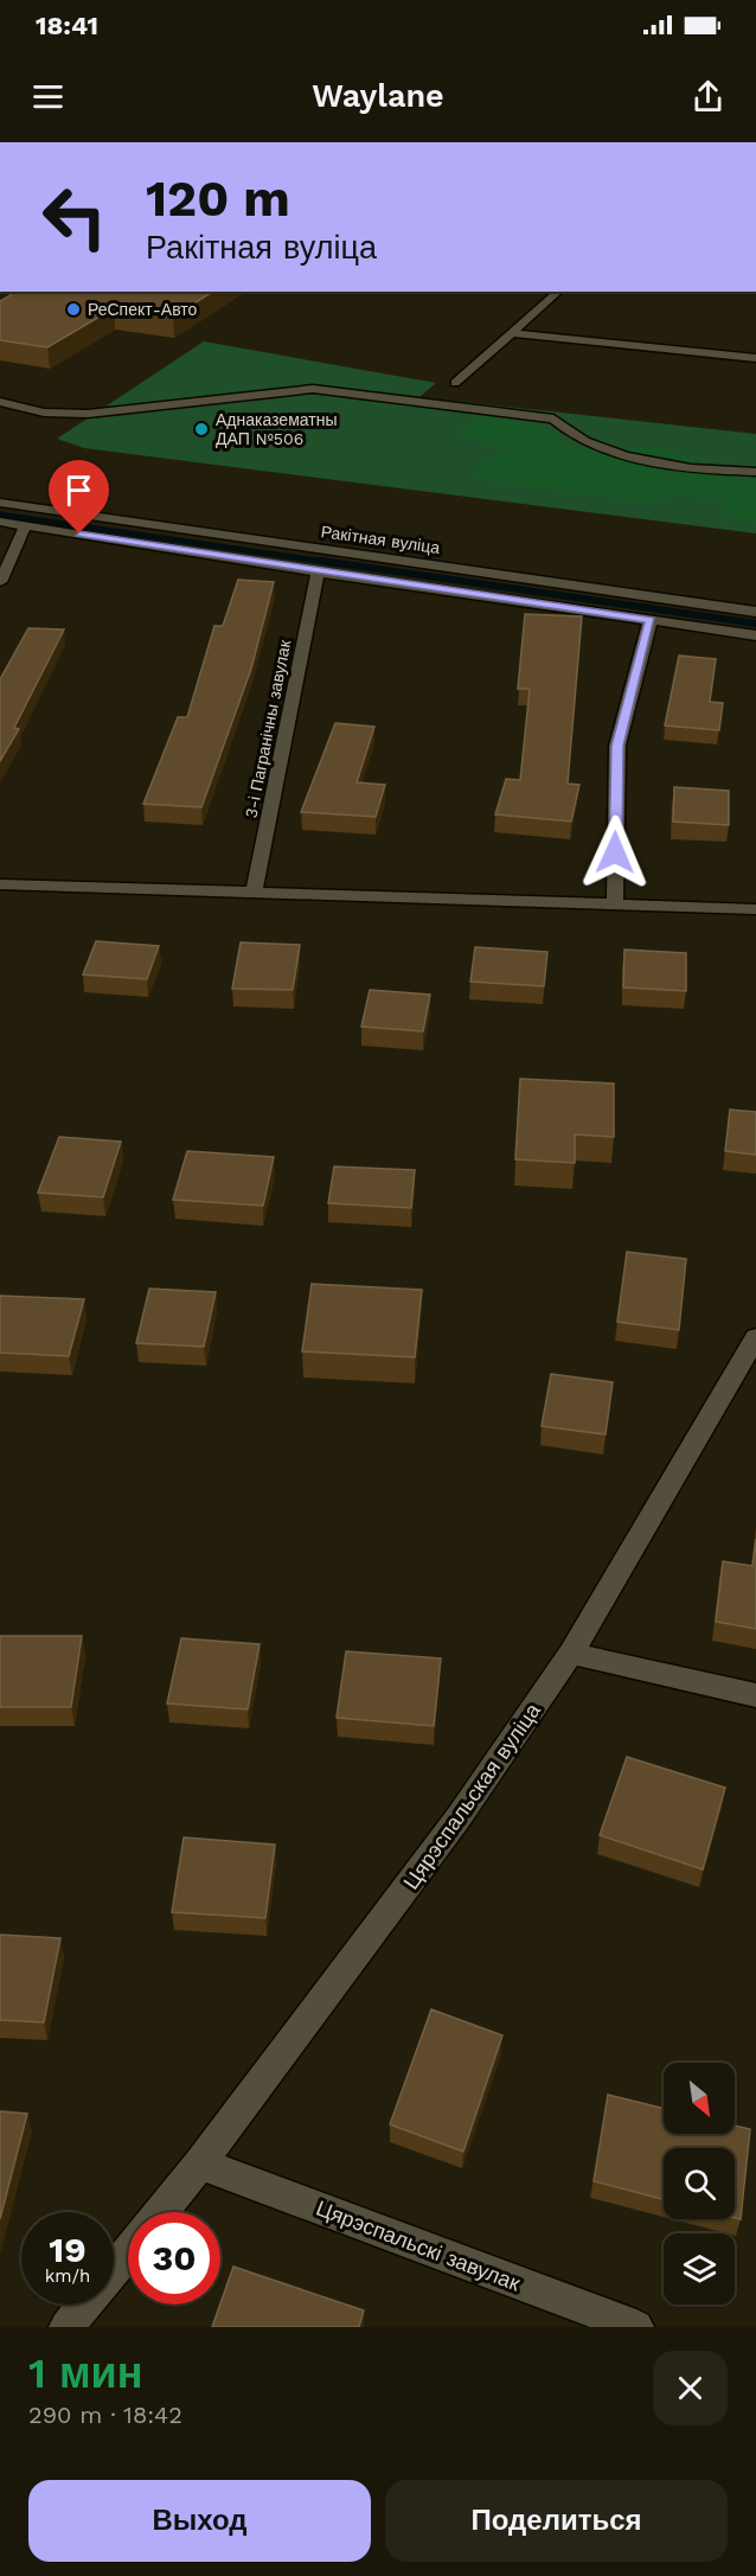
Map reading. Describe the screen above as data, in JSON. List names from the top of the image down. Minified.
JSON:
{"streets":{"street":["Ракітная вуліца","3-і Пагранічны завулак","Цярэспальская вуліца","Цярэспальскі завулак"]},"crossings":[["Цярэспальская вуліца","Цярэспальскі завулак"]],"places":["РеСпект-Авто","Аднаказематны ДАП №506"],"north":"bottom right","page":{"status":"18:41","header":"Waylane","turn":["120 m","Ракітная вуліца"],"speed":"19 km/h","limit":"30","heading":["1 мин","290 m · 18:42"],"buttons":["Выход","Поделиться"]}}
